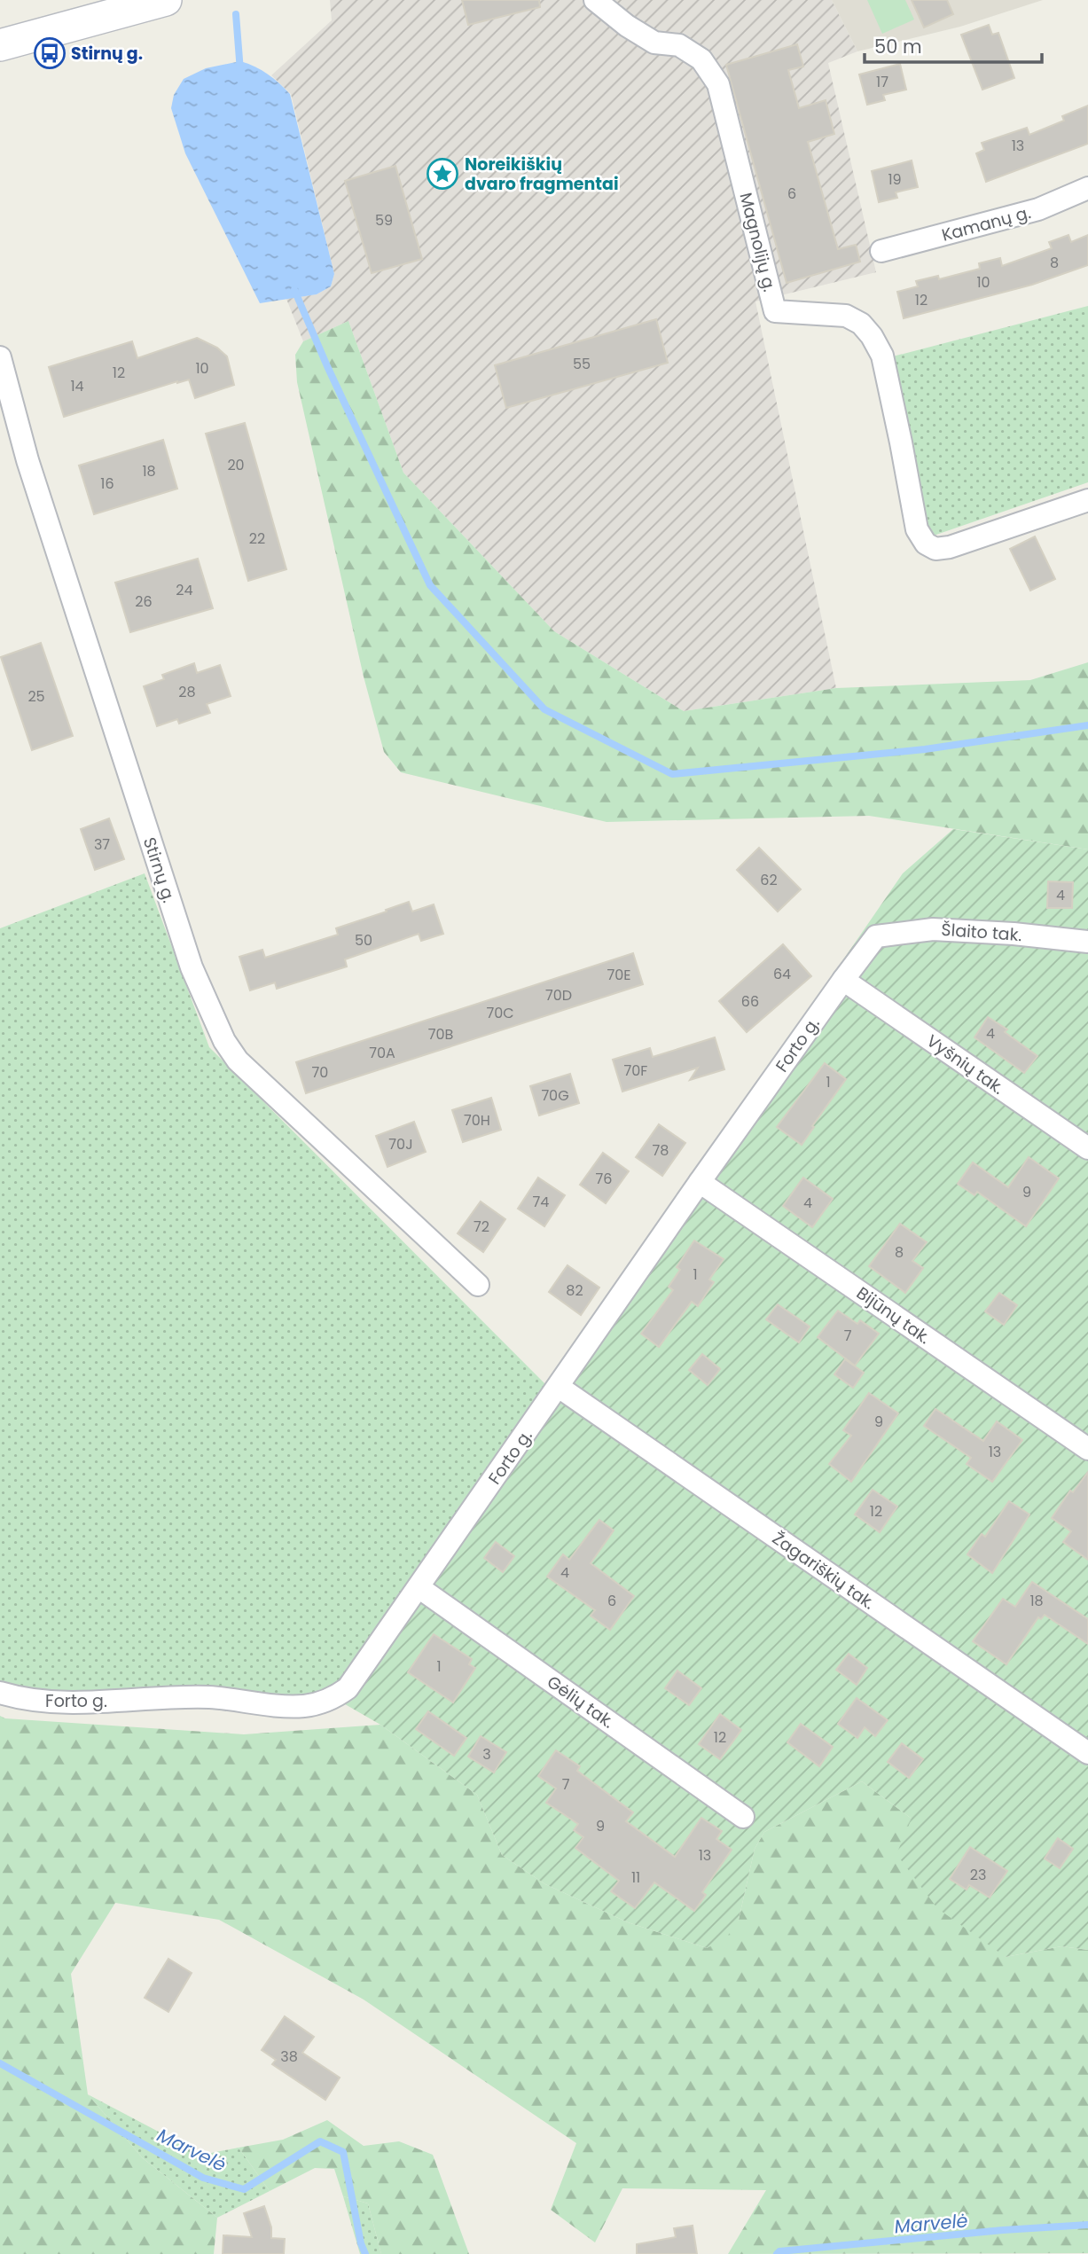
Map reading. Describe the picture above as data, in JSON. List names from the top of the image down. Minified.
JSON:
{"streets":{"street":["Kamanų g.","Magnolijų g.","Stirnų g.","Šlaito tak.","Forto g.","Vyšnių tak.","Bijūnų tak.","Žagariškių tak.","Gėlių tak."]},"crossings":[["Šlaito tak.","Forto g."],["Forto g.","Vyšnių tak."],["Forto g.","Bijūnų tak."],["Forto g.","Žagariškių tak."],["Forto g.","Gėlių tak."]],"water":["Marvelė"],"places":{"bus stop":["Stirnų g."],"place":["Noreikiškių dvaro fragmentai"]},"house_numbers":["17","13","19","6","59","8","10","12","55","10","12","14","20","18","16","22","24","26","28","25","37","62","4","50","64","70E","70D","66","70C","4","70B","70A","70F","70","1","70G","70H","70J","78","76","9","74","4","72","8","1","82","7","9","13","12","4","6","18","1","12","3","7","9","13","23","11","38"],"scale_bar":"50 m"}
